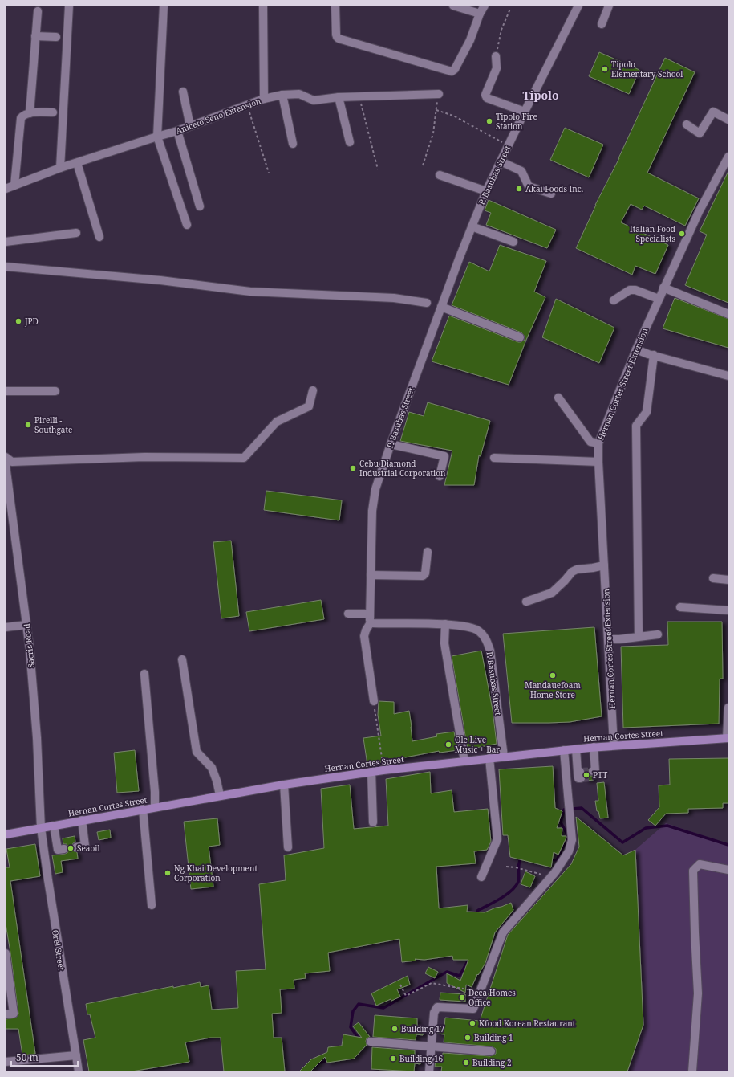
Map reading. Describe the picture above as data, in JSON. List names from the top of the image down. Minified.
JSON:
{"streets":{"main road":["Hernan Cortes Street"],"street":["Aniceto Seno Extension","P. Basubas Street","Hernan Cortes Street Extension","Sacris Road","Orel Street"]},"crossings":[["P. Basubas Street","Hernan Cortes Street"],["Hernan Cortes Street Extension","Hernan Cortes Street"],["Sacris Road","Hernan Cortes Street"],["Sacris Road","Orel Street"],["Hernan Cortes Street","Orel Street"]],"districts":["Tipolo"],"places":["Tipolo Elementary School","Tipolo Fire Station","Akai Foods Inc.","Italian Food Specialists","JPD","Pirelli - Southgate","Cebu Diamond Industrial Corporation","Mandauefoam Home Store","Ole Live Music + Bar","PTT","Seaoil","Ng Khai Development Corporation","Deca Homes Office","Kfood Korean Restaurant","Building 17","Building 1","Building 16","Building 2"],"scale_bar":"50 m"}
